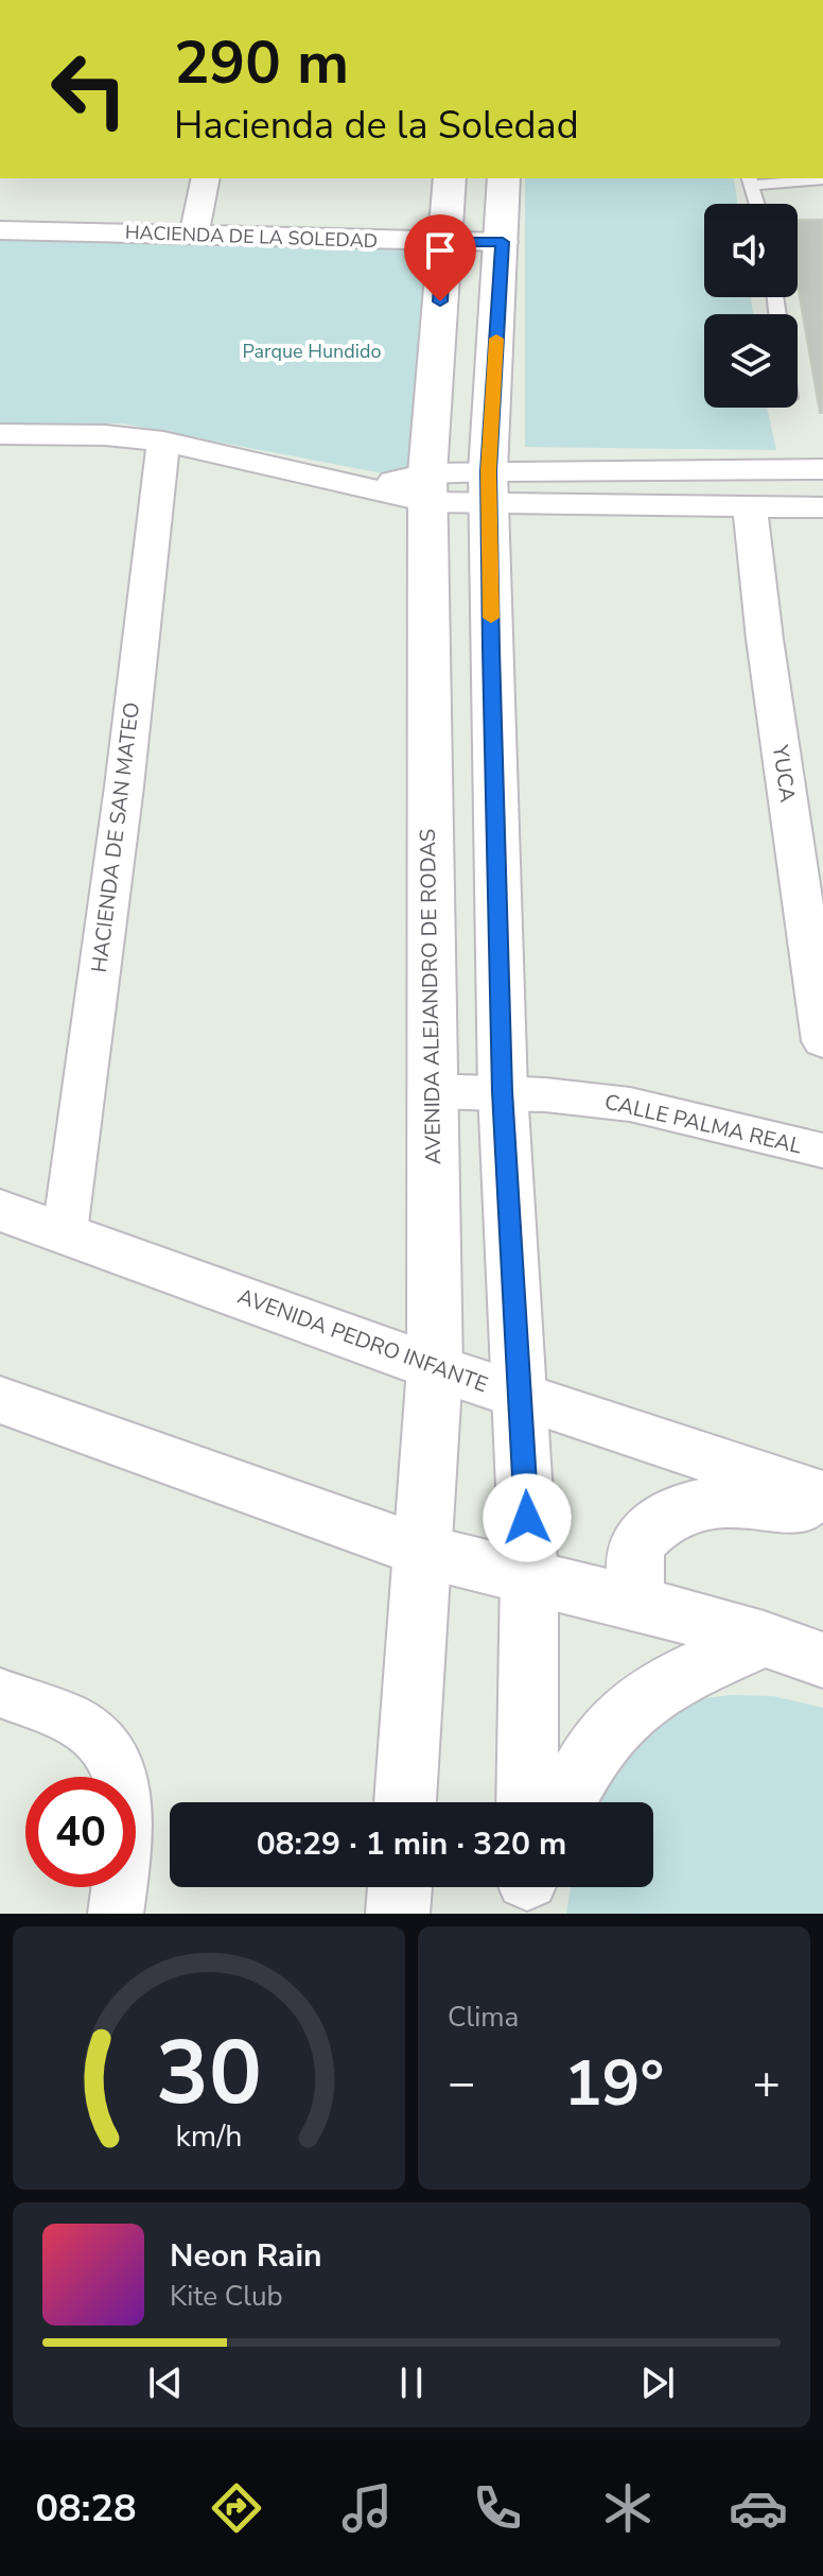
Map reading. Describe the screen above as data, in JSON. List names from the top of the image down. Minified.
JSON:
{"streets":{"street":["HACIENDA DE LA SOLEDAD","YUCA","HACIENDA DE SAN MATEO","AVENIDA ALEJANDRO DE RODAS","CALLE PALMA REAL","AVENIDA PEDRO INFANTE"]},"crossings":[["HACIENDA DE LA SOLEDAD","AVENIDA ALEJANDRO DE RODAS"],["HACIENDA DE SAN MATEO","AVENIDA PEDRO INFANTE"],["AVENIDA ALEJANDRO DE RODAS","CALLE PALMA REAL"],["AVENIDA ALEJANDRO DE RODAS","AVENIDA PEDRO INFANTE"]],"parks":["Parque Hundido"],"page":{"turn":["290 m","Hacienda de la Soledad"],"limit":"40","trip":"08:29 · 1 min · 320 m","tile":"Clima","heat":["−","19°","+"],"song":["Neon Rain","Kite Club"],"tabs":"08:28","gauge":["30","km/h"]}}
